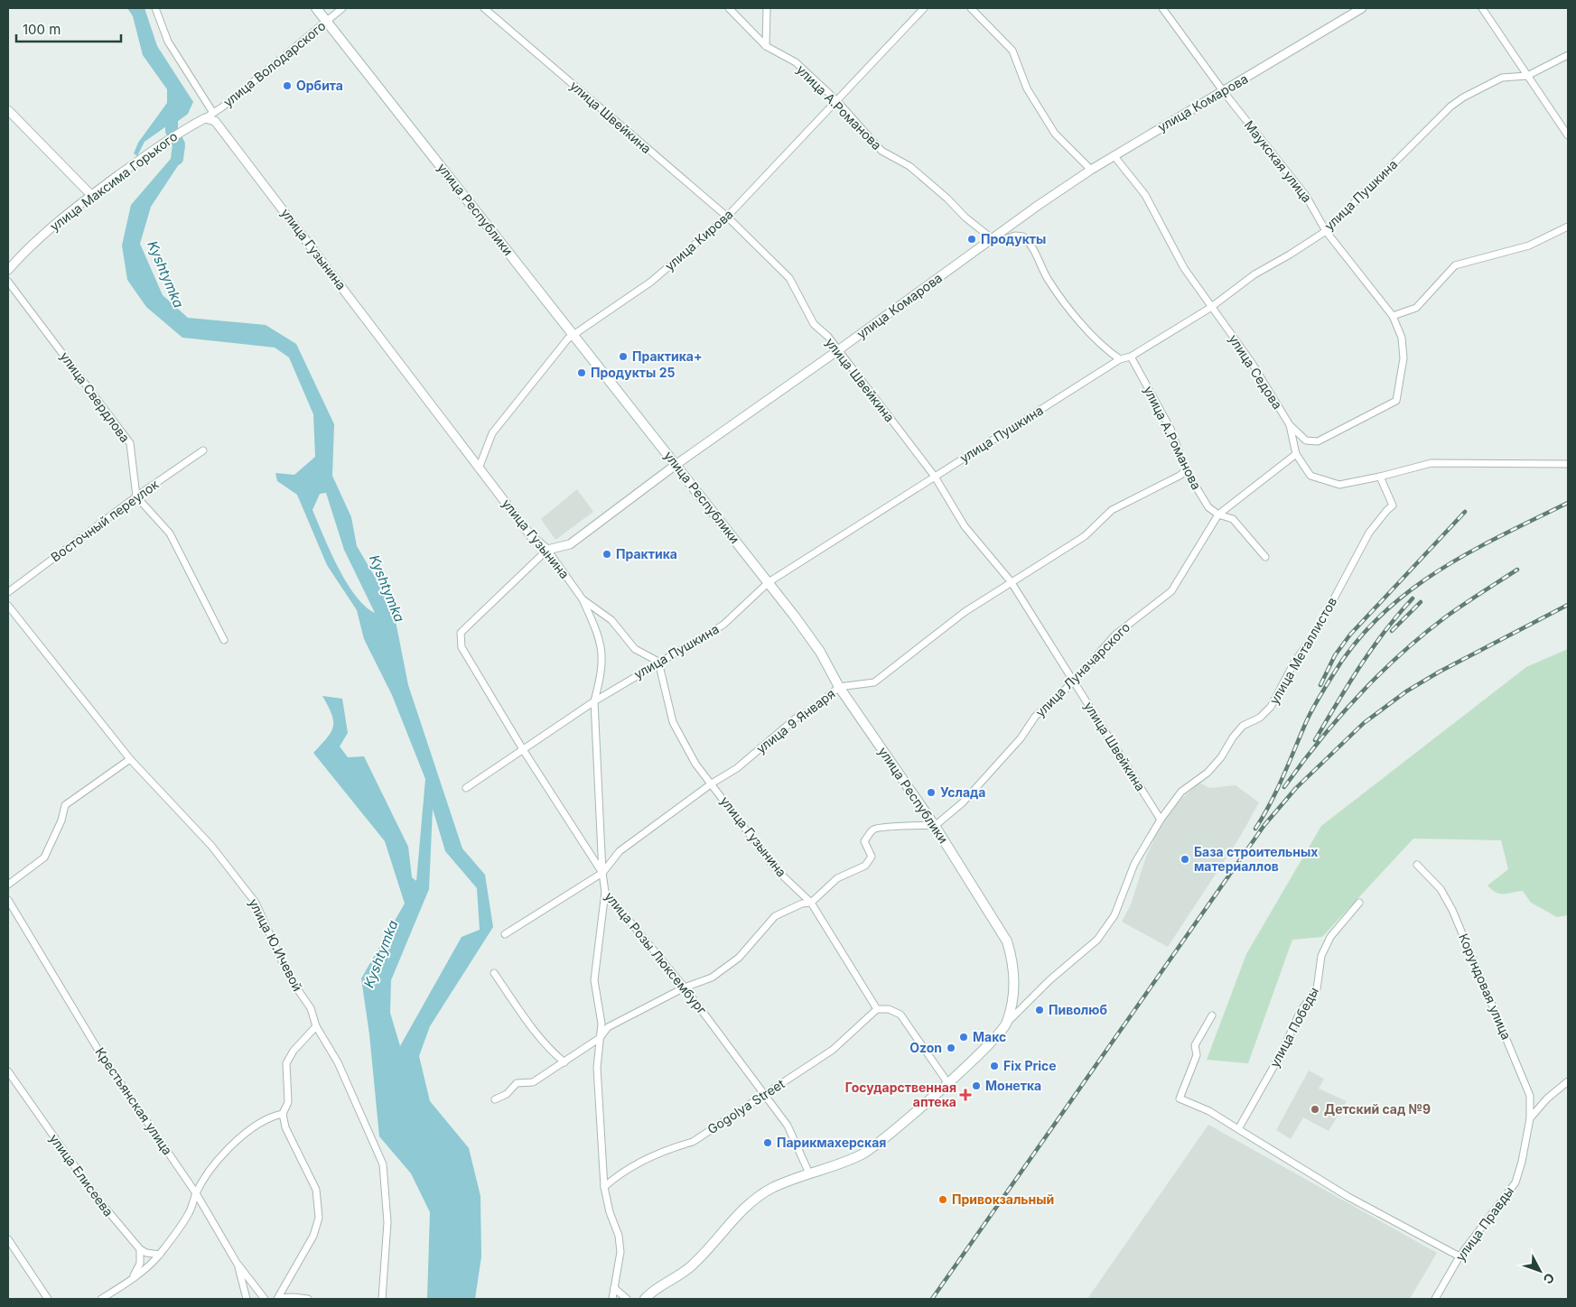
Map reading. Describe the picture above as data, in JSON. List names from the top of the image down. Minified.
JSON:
{"streets":{"main road":["улица Республики","улица Металлистов"],"street":["улица Володарского","улица Комарова","улица А.Романова","улица Швейкина","Маукская улица","улица Максима Горького","улица Пушкина","улица Кирова","улица Гузынина","улица Седова","улица Свердлова","Восточный переулок","улица Луначарского","улица 9 Января","улица Ю.Ичевой","улица Розы Люксембург","Корундовая улица","улица Победы","Крестьянская улица","Gogolya Street","улица Елисеева","улица Правды"]},"crossings":[["улица Володарского","улица Максима Горького"],["улица Володарского","улица Республики"],["улица Володарского","улица Гузынина"],["улица Комарова","улица А.Романова"],["улица Комарова","улица Швейкина"],["улица Комарова","Маукская улица"],["улица Комарова","улица Республики"],["улица Комарова","улица Гузынина"],["улица Комарова","улица Седова"],["улица Комарова","улица Розы Люксембург"],["улица А.Романова","улица Пушкина"],["улица А.Романова","улица Кирова"],["улица А.Романова","улица Луначарского"],["улица А.Романова","улица 9 Января"],["улица Швейкина","улица Пушкина"],["улица Швейкина","улица Кирова"],["улица Швейкина","улица Металлистов"],["улица Швейкина","улица Луначарского"],["улица Швейкина","улица 9 Января"],["Маукская улица","улица Пушкина"],["улица Максима Горького","улица Гузынина"],["улица Пушкина","улица Республики"],["улица Пушкина","улица Гузынина"],["улица Пушкина","улица Седова"],["улица Пушкина","улица Розы Люксембург"],["улица Республики","улица Кирова"],["улица Республики","улица Металлистов"],["улица Республики","улица Луначарского"],["улица Республики","улица 9 Января"],["улица Кирова","улица Гузынина"],["улица Гузынина","улица 9 Января"],["улица Гузынина","улица Розы Люксембург"],["улица Гузынина","Gogolya Street"],["улица Седова","улица Металлистов"],["улица Седова","улица Луначарского"],["улица Свердлова","Восточный переулок"],["улица Металлистов","улица Розы Люксембург"],["улица 9 Января","улица Розы Люксембург"],["улица Розы Люксембург","Gogolya Street"],["Корундовая улица","улица Правды"]],"water":["Kyshtymka"],"places":{"other":["Орбита","Продукты","Практика+","Продукты 25","Практика","Услада","База cтроительных материаллов","Пиволюб","Макс","Ozon","Fix Price","Монетка","Детский сад №9","Парикмахерская","Привокзальный"],"health":["Государственная аптека"]},"scale_bar":"100 m","north":"bottom right"}
